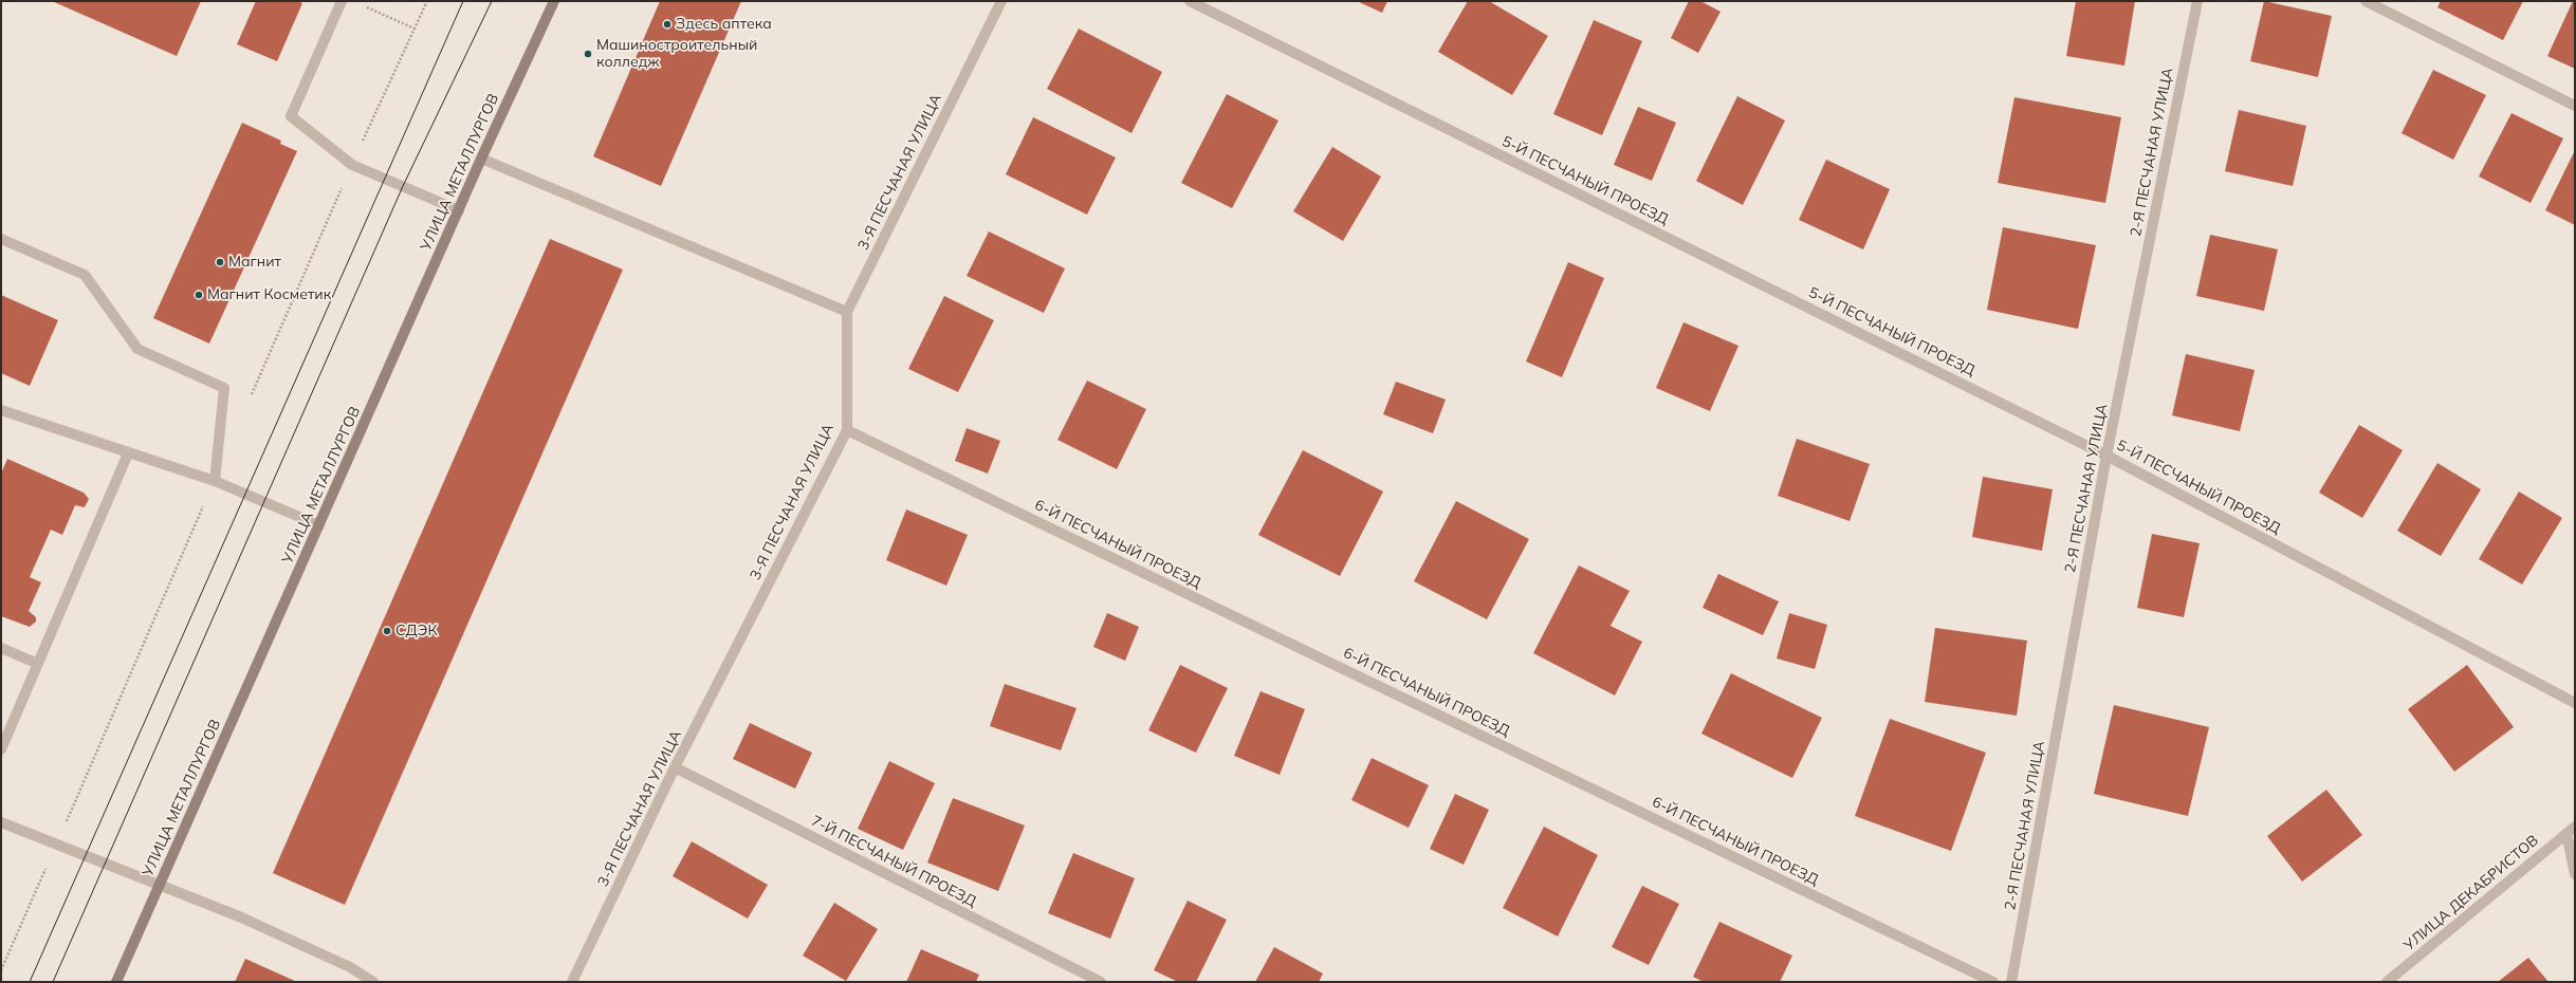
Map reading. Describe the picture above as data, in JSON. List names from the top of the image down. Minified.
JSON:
{"streets":{"main road":["УЛИЦА МЕТАЛЛУРГОВ"],"street":["2-Я ПЕСЧАНАЯ УЛИЦА","3-Я ПЕСЧАНАЯ УЛИЦА","5-Й ПЕСЧАНЫЙ ПРОЕЗД","6-Й ПЕСЧАНЫЙ ПРОЕЗД","7-Й ПЕСЧАНЫЙ ПРОЕЗД","УЛИЦА ДЕКАБРИСТОВ"]},"crossings":[["2-Я ПЕСЧАНАЯ УЛИЦА","5-Й ПЕСЧАНЫЙ ПРОЕЗД"],["3-Я ПЕСЧАНАЯ УЛИЦА","6-Й ПЕСЧАНЫЙ ПРОЕЗД"],["3-Я ПЕСЧАНАЯ УЛИЦА","7-Й ПЕСЧАНЫЙ ПРОЕЗД"]],"places":["Здесь аптека","Машиностроительный колледж","Магнит","Магнит Косметик","СДЭК"]}
